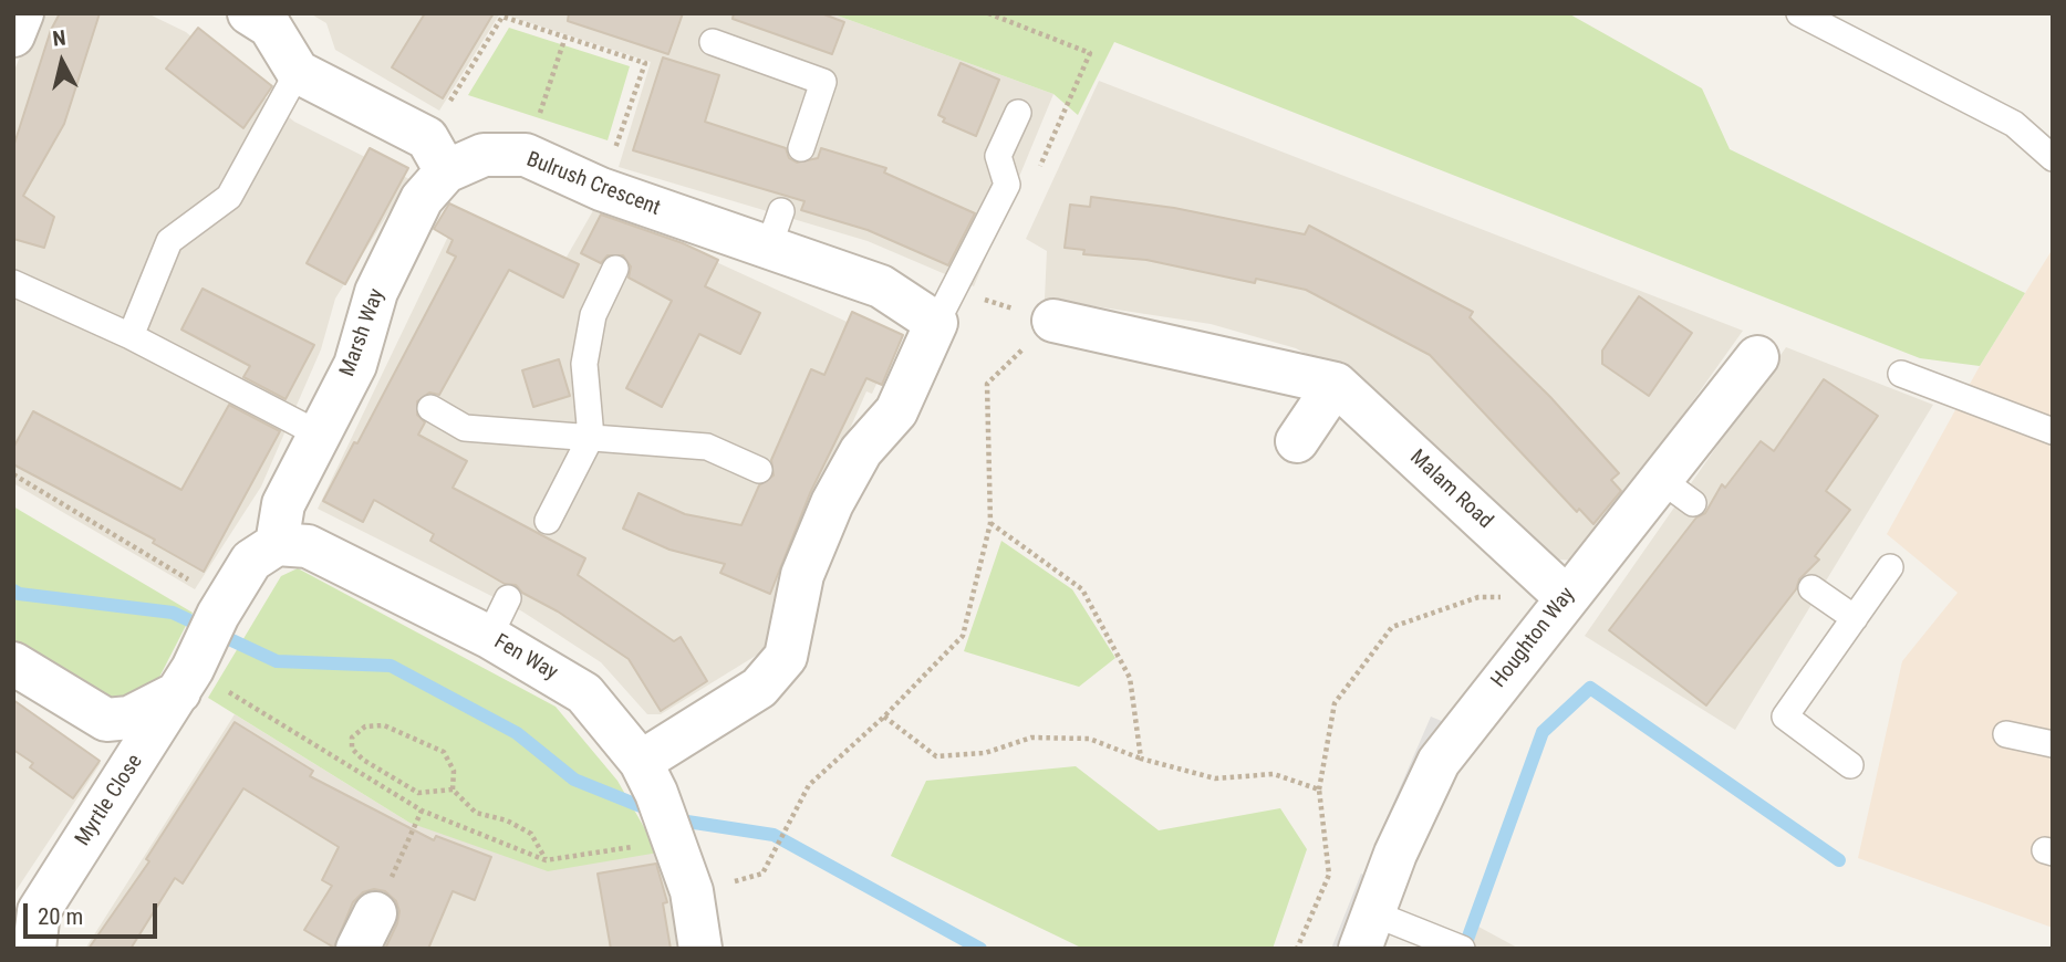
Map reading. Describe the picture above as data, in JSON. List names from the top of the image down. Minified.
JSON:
{"streets":{"street":["Bulrush Crescent","Marsh Way","Malam Road","Houghton Way","Fen Way","Myrtle Close"]},"crossings":[["Bulrush Crescent","Marsh Way"],["Marsh Way","Fen Way"],["Malam Road","Houghton Way"]],"scale_bar":"20 m","north":"top"}
